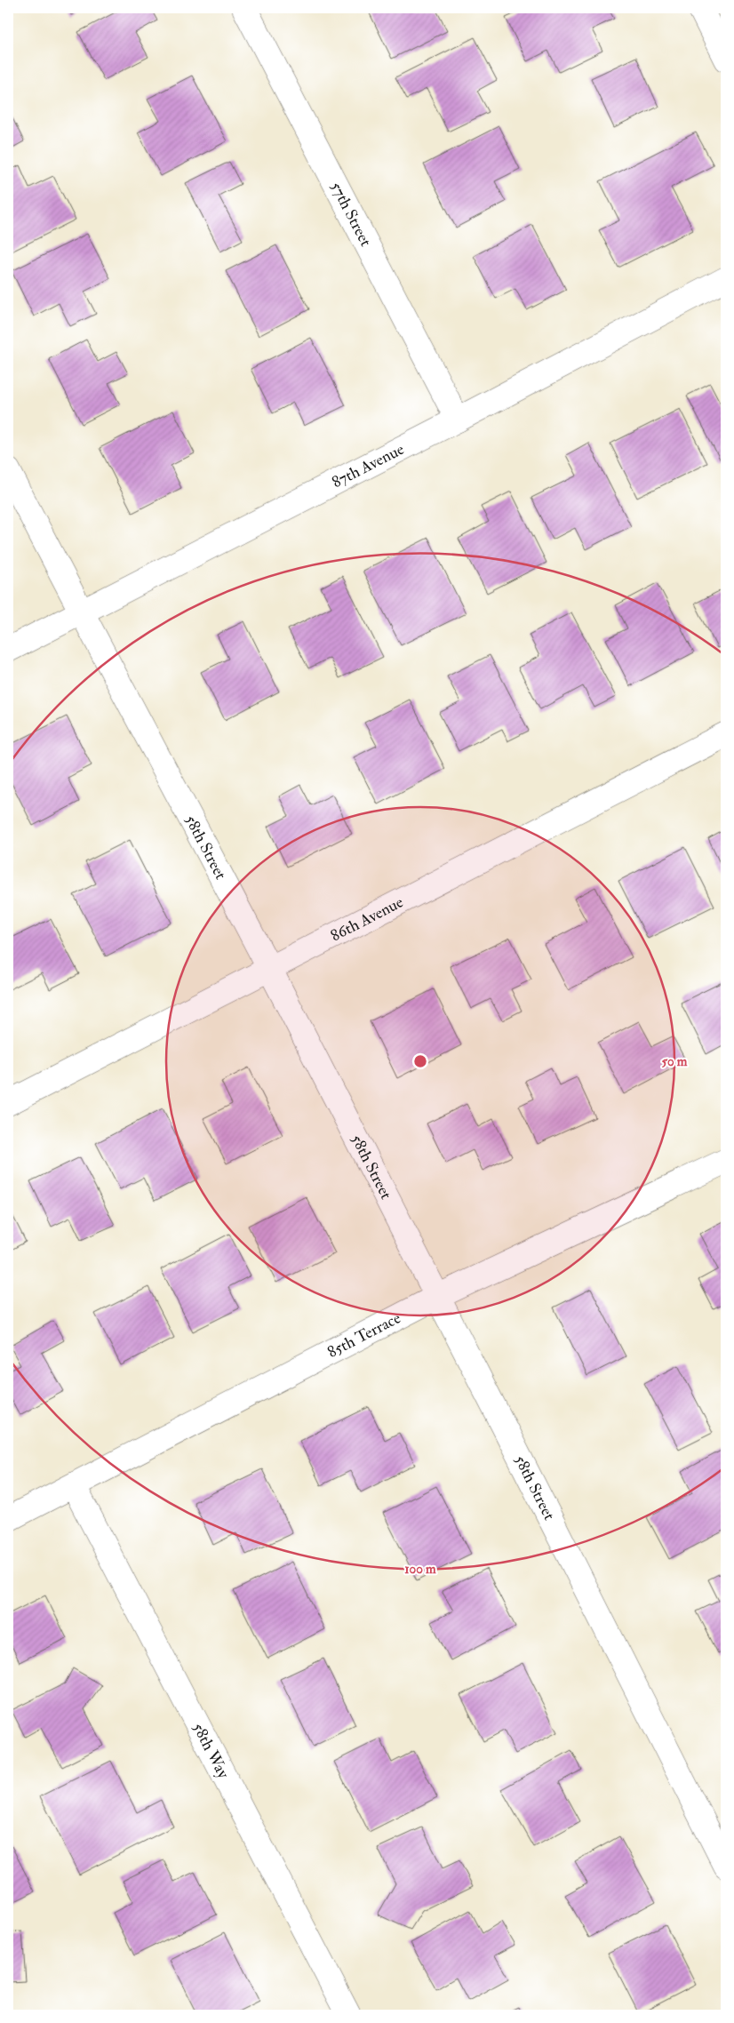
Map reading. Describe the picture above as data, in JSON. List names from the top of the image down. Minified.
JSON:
{"streets":{"street":["57th Street","87th Avenue","58th Street","86th Avenue","85th Terrace","58th Way"]},"crossings":[["57th Street","87th Avenue"],["87th Avenue","58th Street"],["58th Street","86th Avenue"],["58th Street","85th Terrace"],["85th Terrace","58th Way"]],"rings":["50 m","100 m"]}
